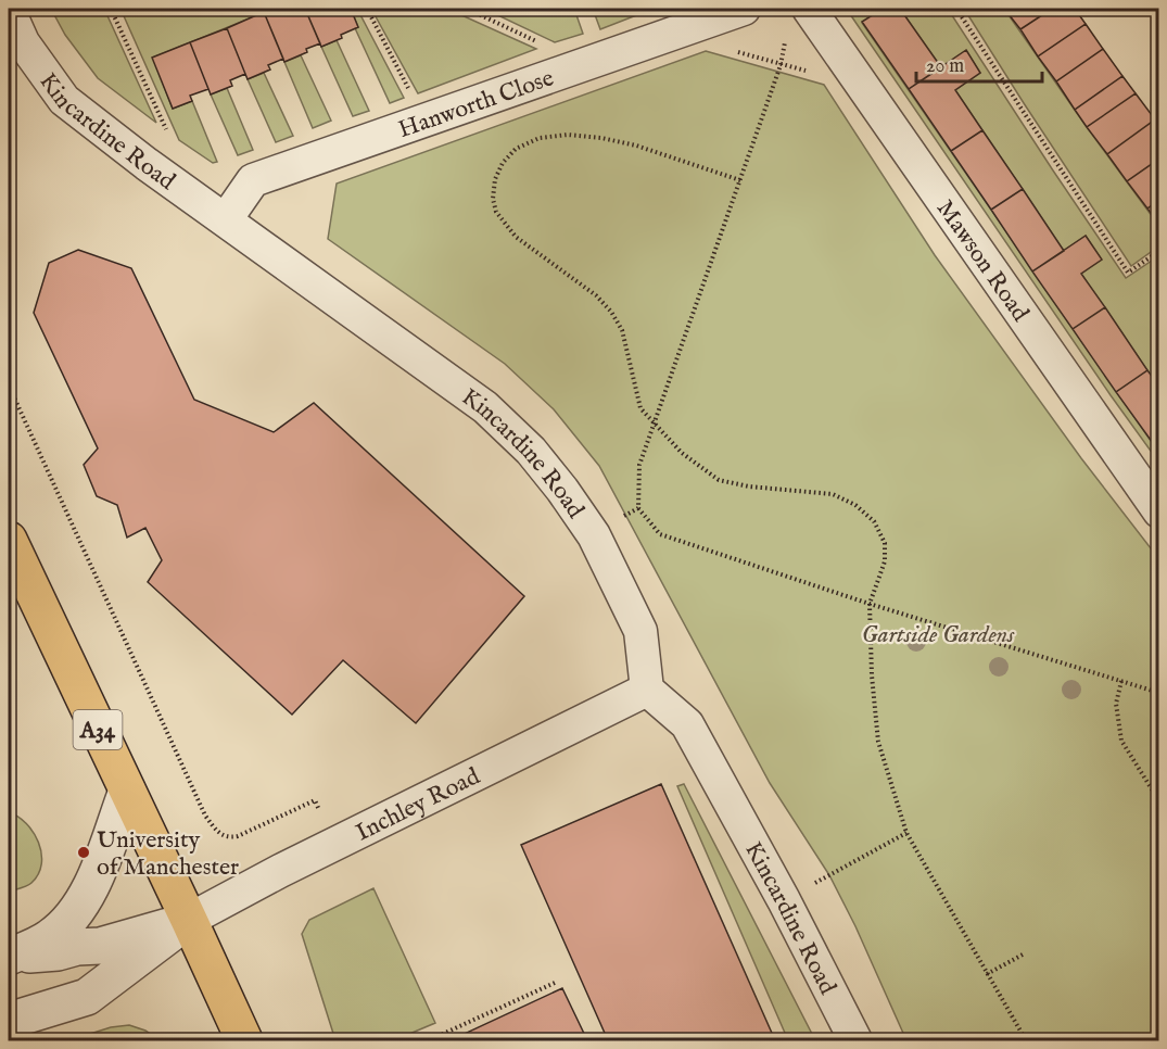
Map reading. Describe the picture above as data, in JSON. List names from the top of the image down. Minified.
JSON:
{"streets":{"highway":["A34"],"street":["Hanworth Close","Kincardine Road","Mawson Road","Inchley Road"]},"crossings":[["Hanworth Close","Kincardine Road"],["Kincardine Road","Inchley Road"],["A34","Inchley Road"]],"parks":["Gartside Gardens"],"places":["University of Manchester"],"scale_bar":"20 m"}
